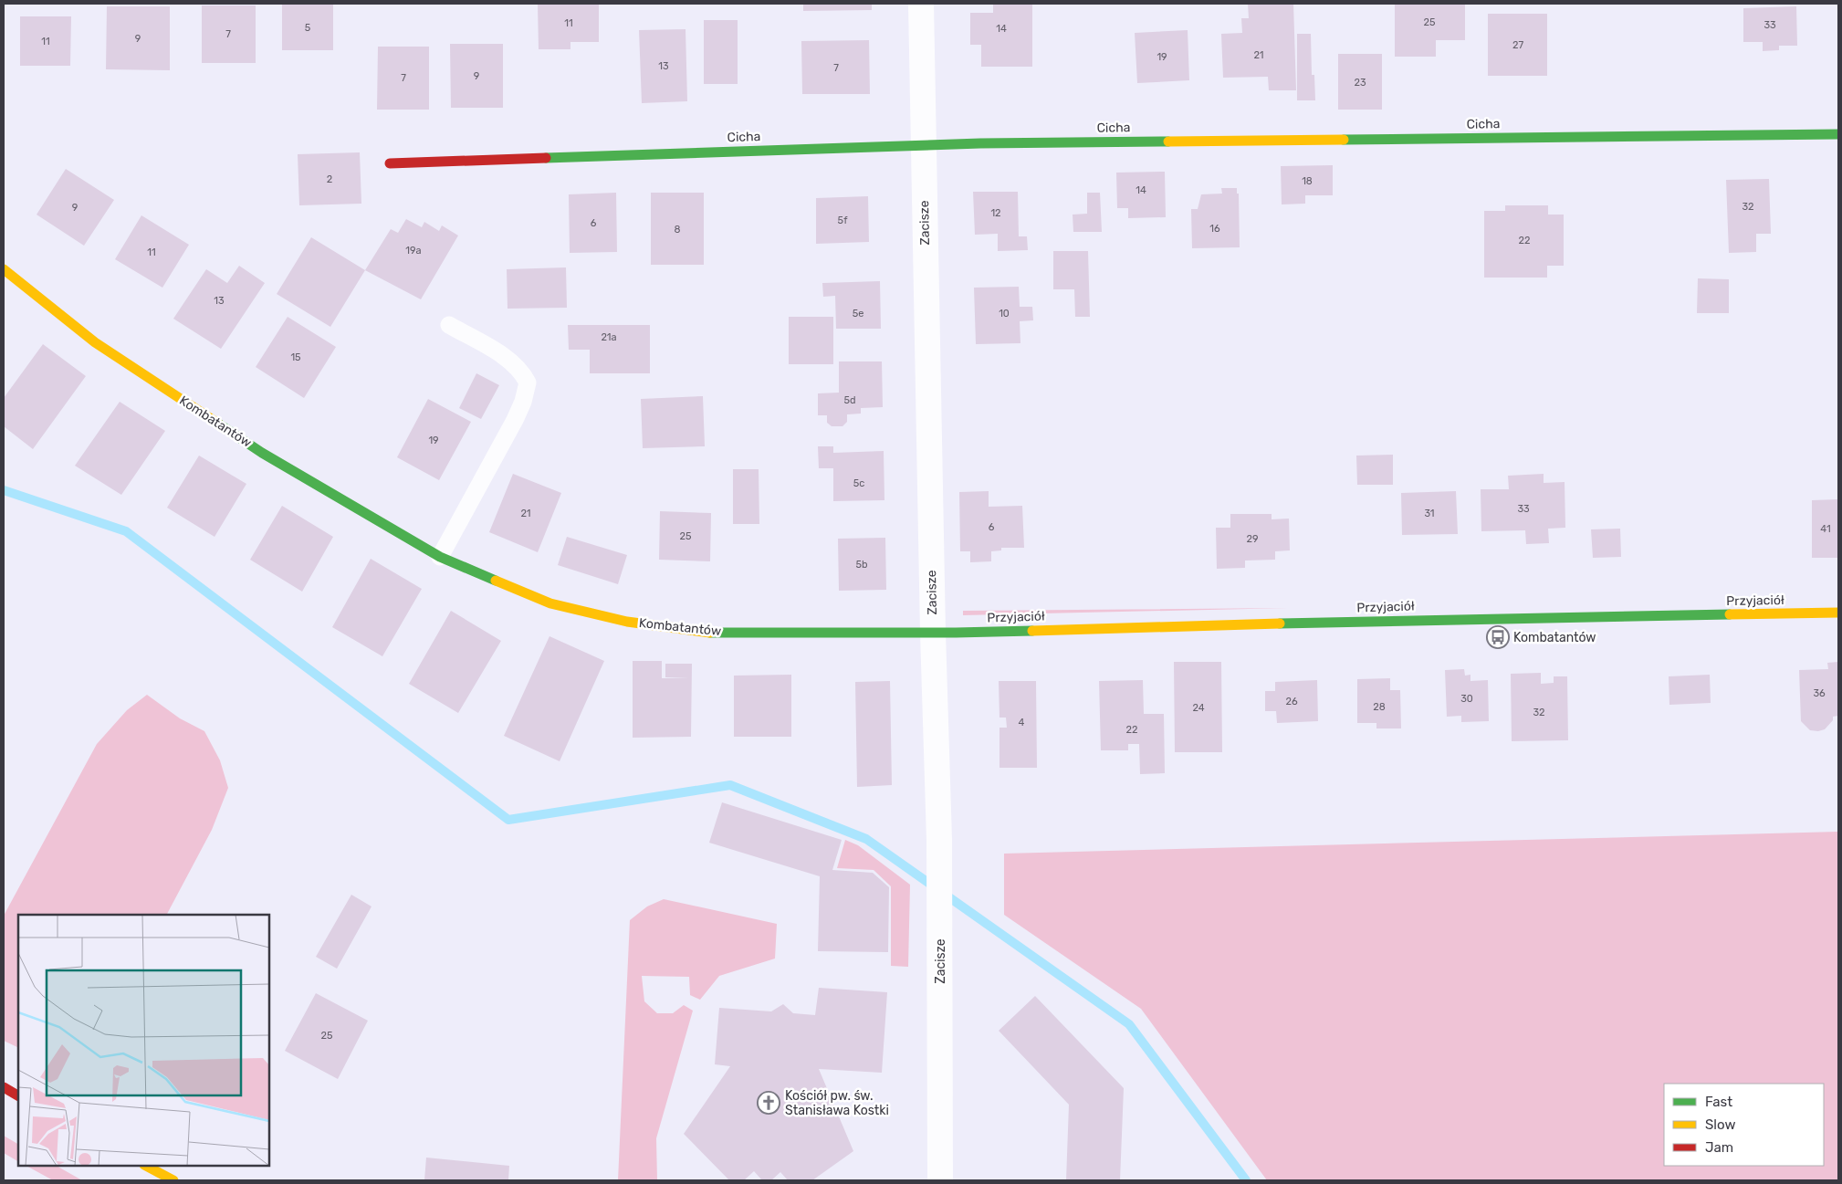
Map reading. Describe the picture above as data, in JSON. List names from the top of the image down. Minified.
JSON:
{"streets":{"street":["Cicha","Zacisze","Kombatantów","Przyjaciół"]},"crossings":[["Cicha","Zacisze"],["Zacisze","Kombatantów"],["Zacisze","Przyjaciół"],["Kombatantów","Przyjaciół"]],"places":{"bus stop":["Kombatantów"],"church":["Kościół pw. św. Stanisława Kostki"]},"house_numbers":["25","11","33","5","14","7","9","11","27","21","19","13","7","9","7","23","2","18","14","32","9","12","5f","6","16","8","22","19a","11","13","5e","10","21a","15","5d","19","5c","33","21","31","6","41","25","29","5b","36","30","26","28","24","32","4","22","25"],"legend":["Fast","Slow","Jam"]}
